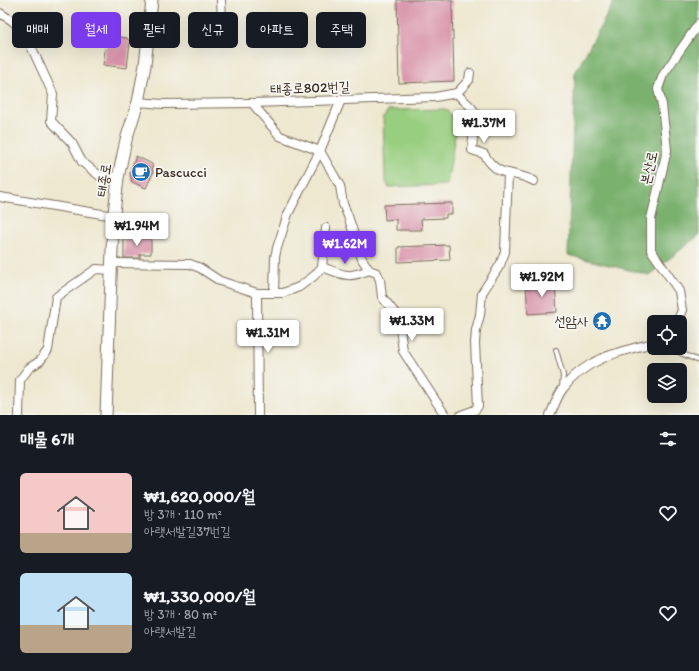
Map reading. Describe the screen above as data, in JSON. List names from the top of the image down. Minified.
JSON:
{"streets":{"main road":["태종로"],"street":["태종로802번길","본산로"]},"crossings":[["태종로802번길","태종로"]],"places":{"cafe":["Pascucci"],"temple":["선암사"]},"page":{"chip":["매매","월세","필터","신규","아파트","주택"],"price":["₩1.37M","₩1.94M","₩1.62M","₩1.92M","₩1.33M","₩1.31M"],"heading":"매물 6개","list":[{"name":"₩1,620,000/월","note":"방 3개 · 110 m² · 아랫서발길37번길"},{"name":"₩1,330,000/월","note":"방 3개 · 80 m² · 아랫서발길"}]}}
